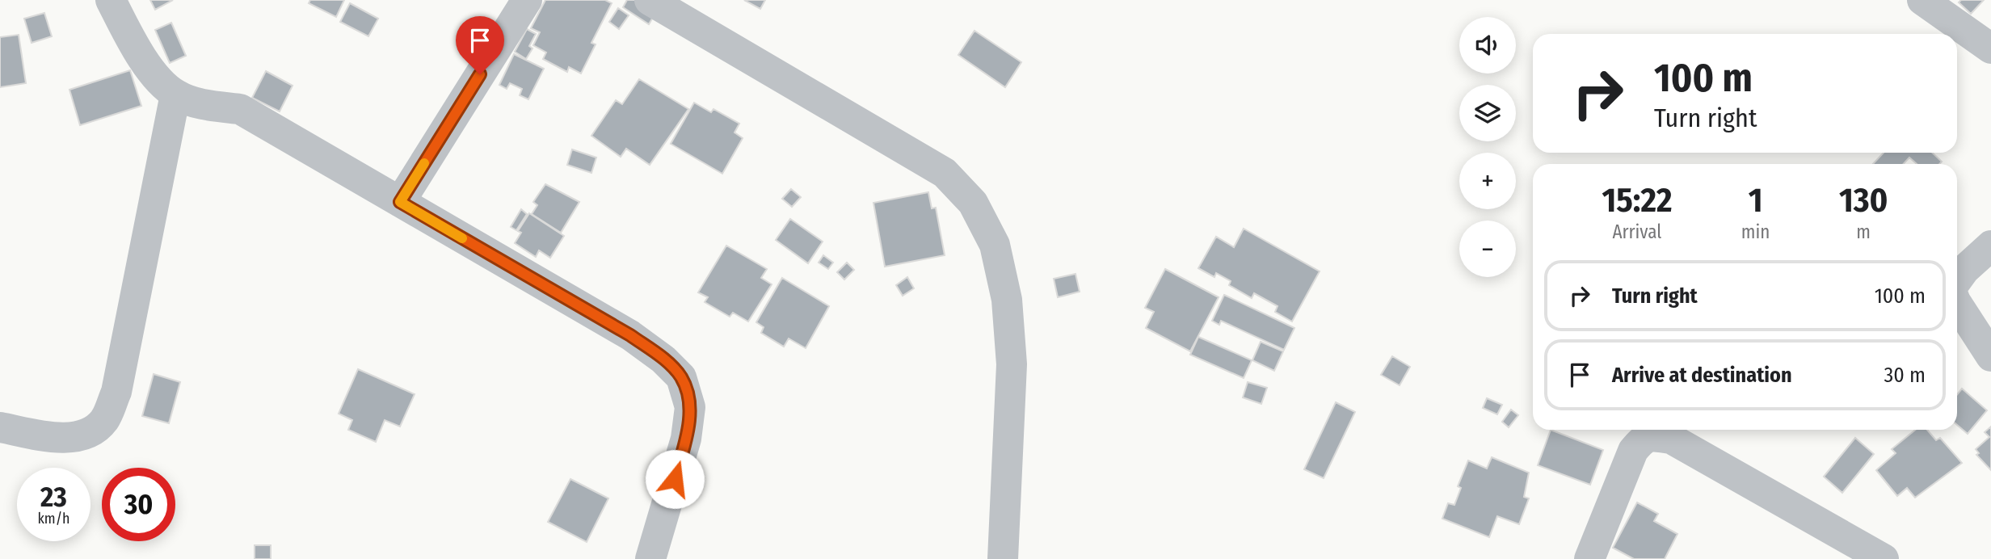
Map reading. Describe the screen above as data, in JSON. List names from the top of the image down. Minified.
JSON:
{"page":{"map_buttons":["+","−"],"turn":["100 m","Turn right"],"eta":["15:22","Arrival","1","min","130","m"],"list":[{"name":"Turn right","value":"100 m"},{"name":"Arrive at destination","value":"30 m"}],"speed":"23 km/h","limit":"30"}}
